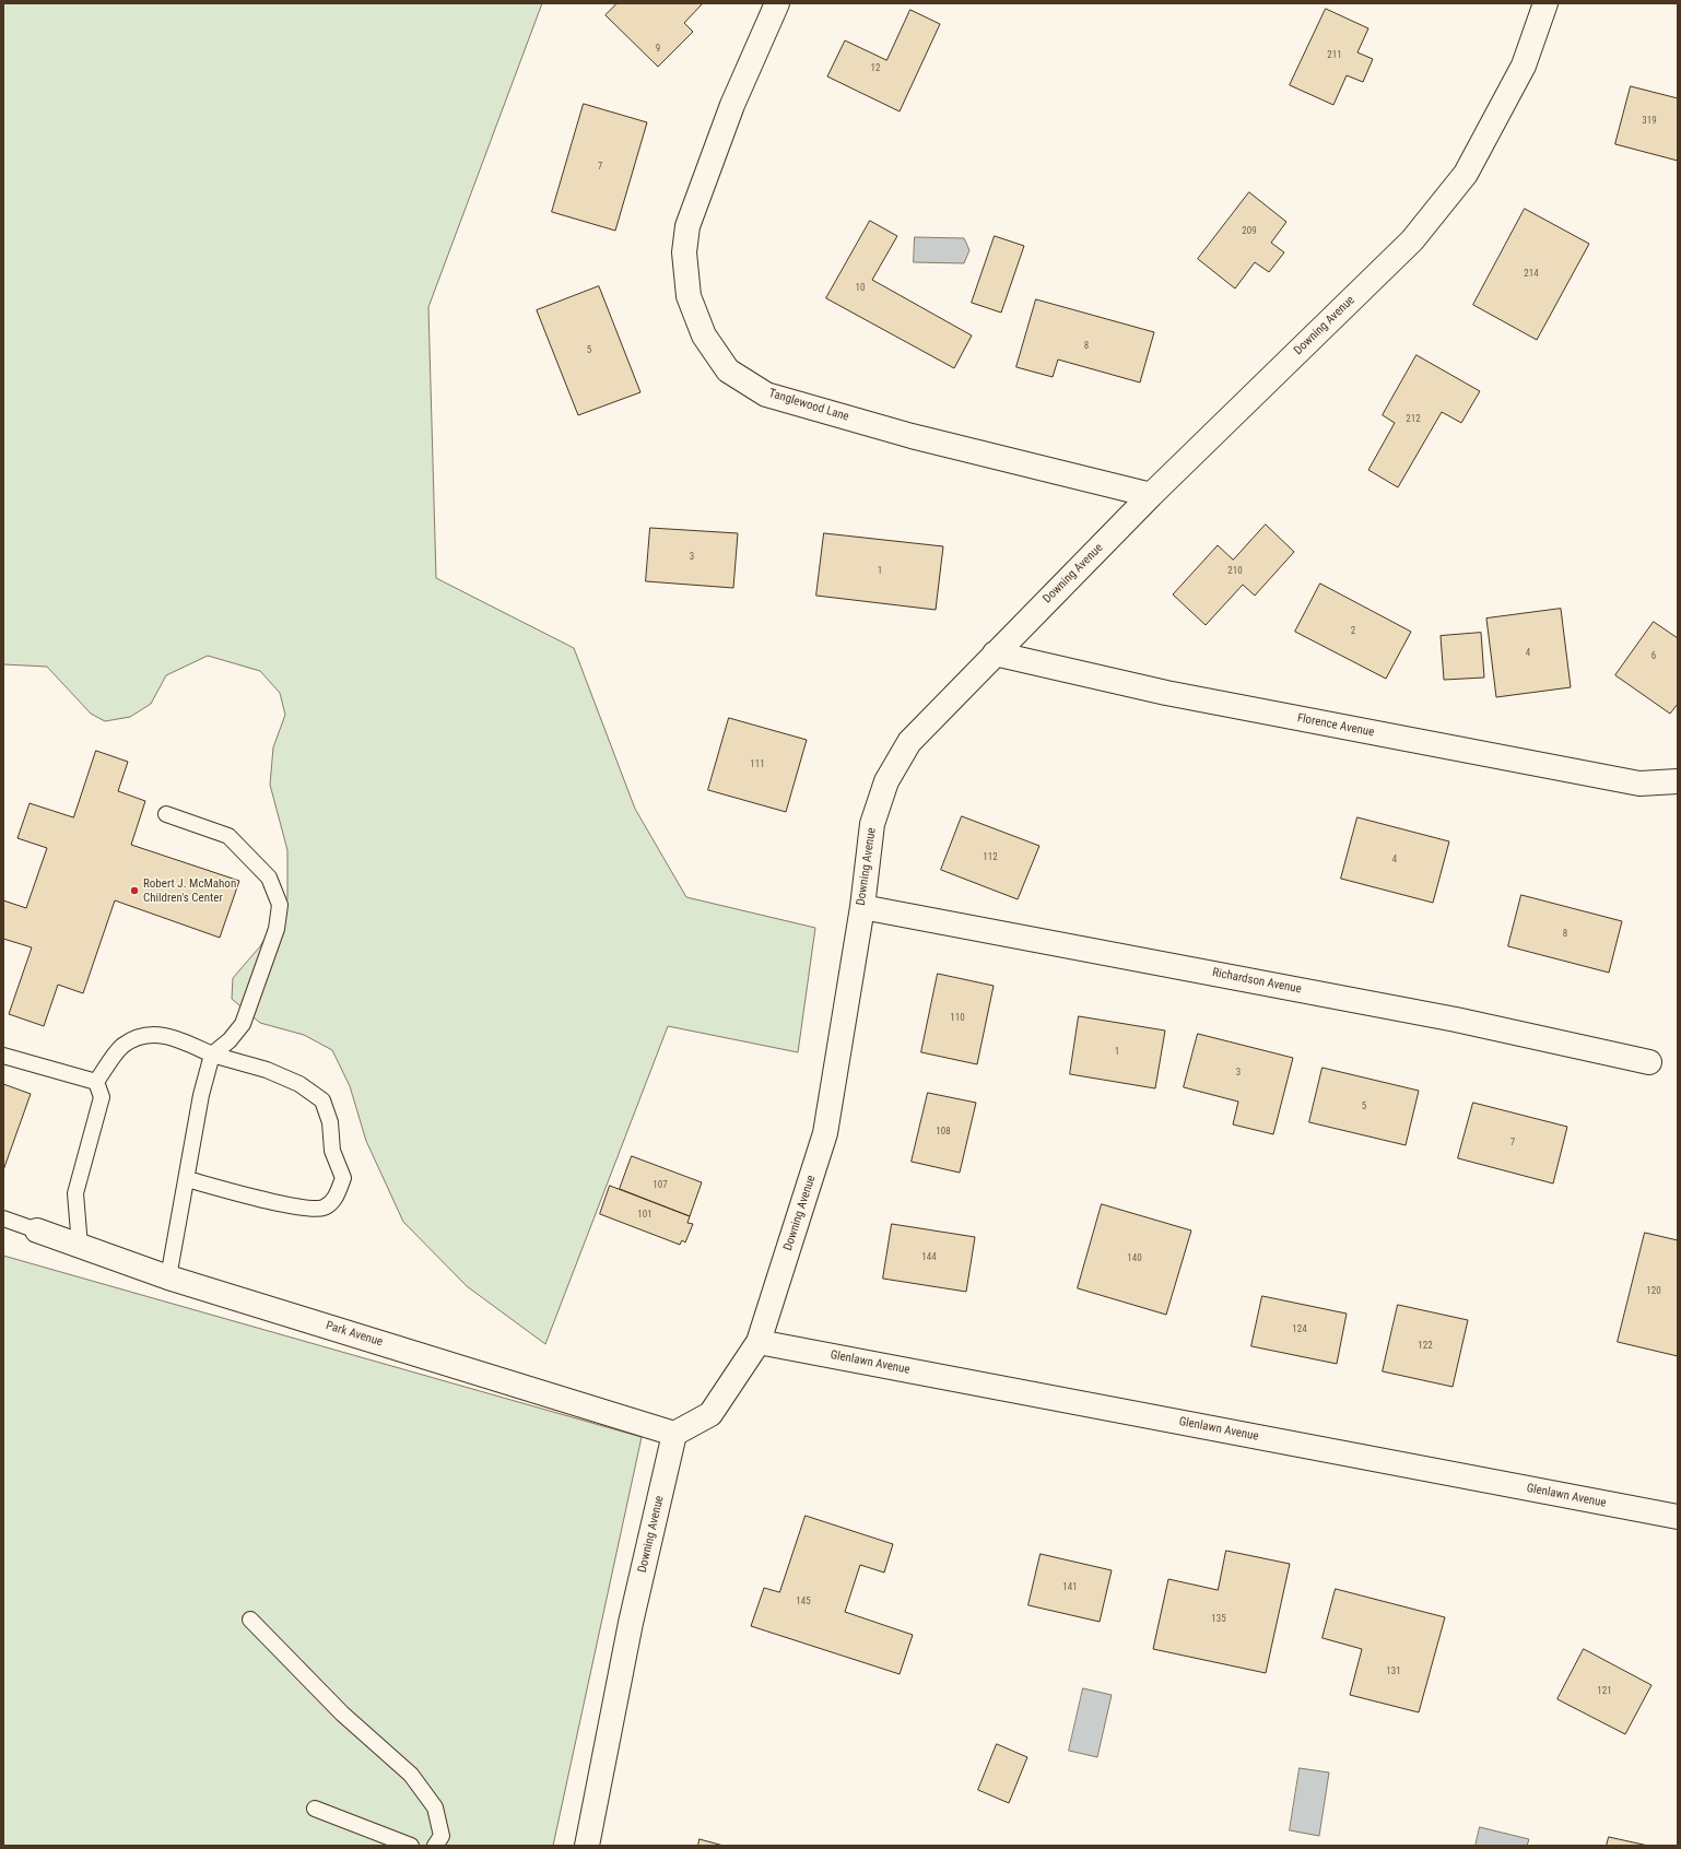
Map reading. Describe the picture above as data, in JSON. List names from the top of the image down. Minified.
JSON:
{"streets":{"street":["Downing Avenue","Tanglewood Lane","Florence Avenue","Richardson Avenue","Park Avenue","Glenlawn Avenue"]},"crossings":[["Downing Avenue","Tanglewood Lane"],["Downing Avenue","Florence Avenue"],["Downing Avenue","Richardson Avenue"],["Downing Avenue","Park Avenue"],["Downing Avenue","Glenlawn Avenue"]],"places":["Robert J. McMahon Children's Center"],"house_numbers":["9","211","12","319","7","209","214","10","8","5","212","3","1","210","2","4","6","111","112","4","8","110","1","3","5","108","7","107","101","144","140","120","124","122","141","145","135","131","121"]}
